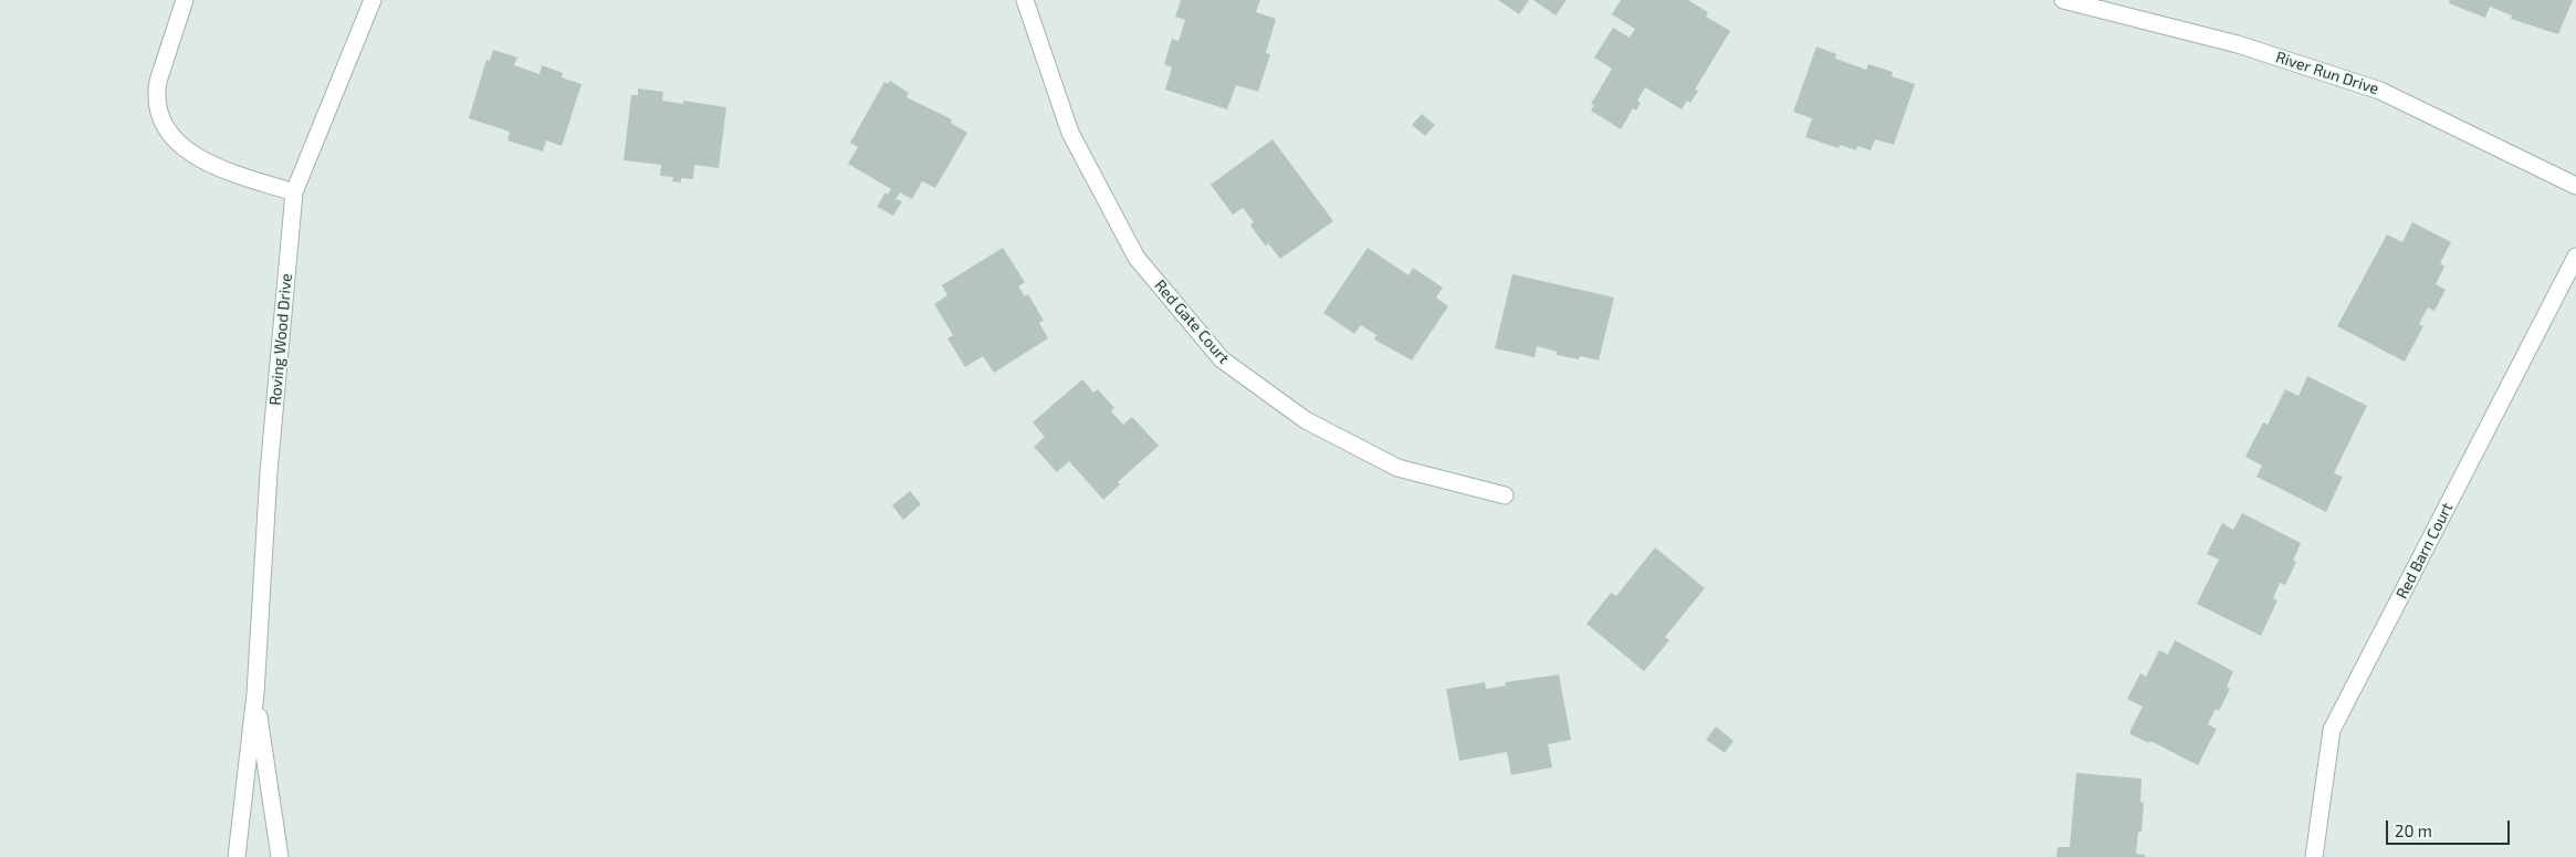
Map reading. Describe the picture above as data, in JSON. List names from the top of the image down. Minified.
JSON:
{"streets":{"street":["River Run Drive","Red Gate Court","Roving Wood Drive","Red Barn Court"]},"scale_bar":"20 m"}
